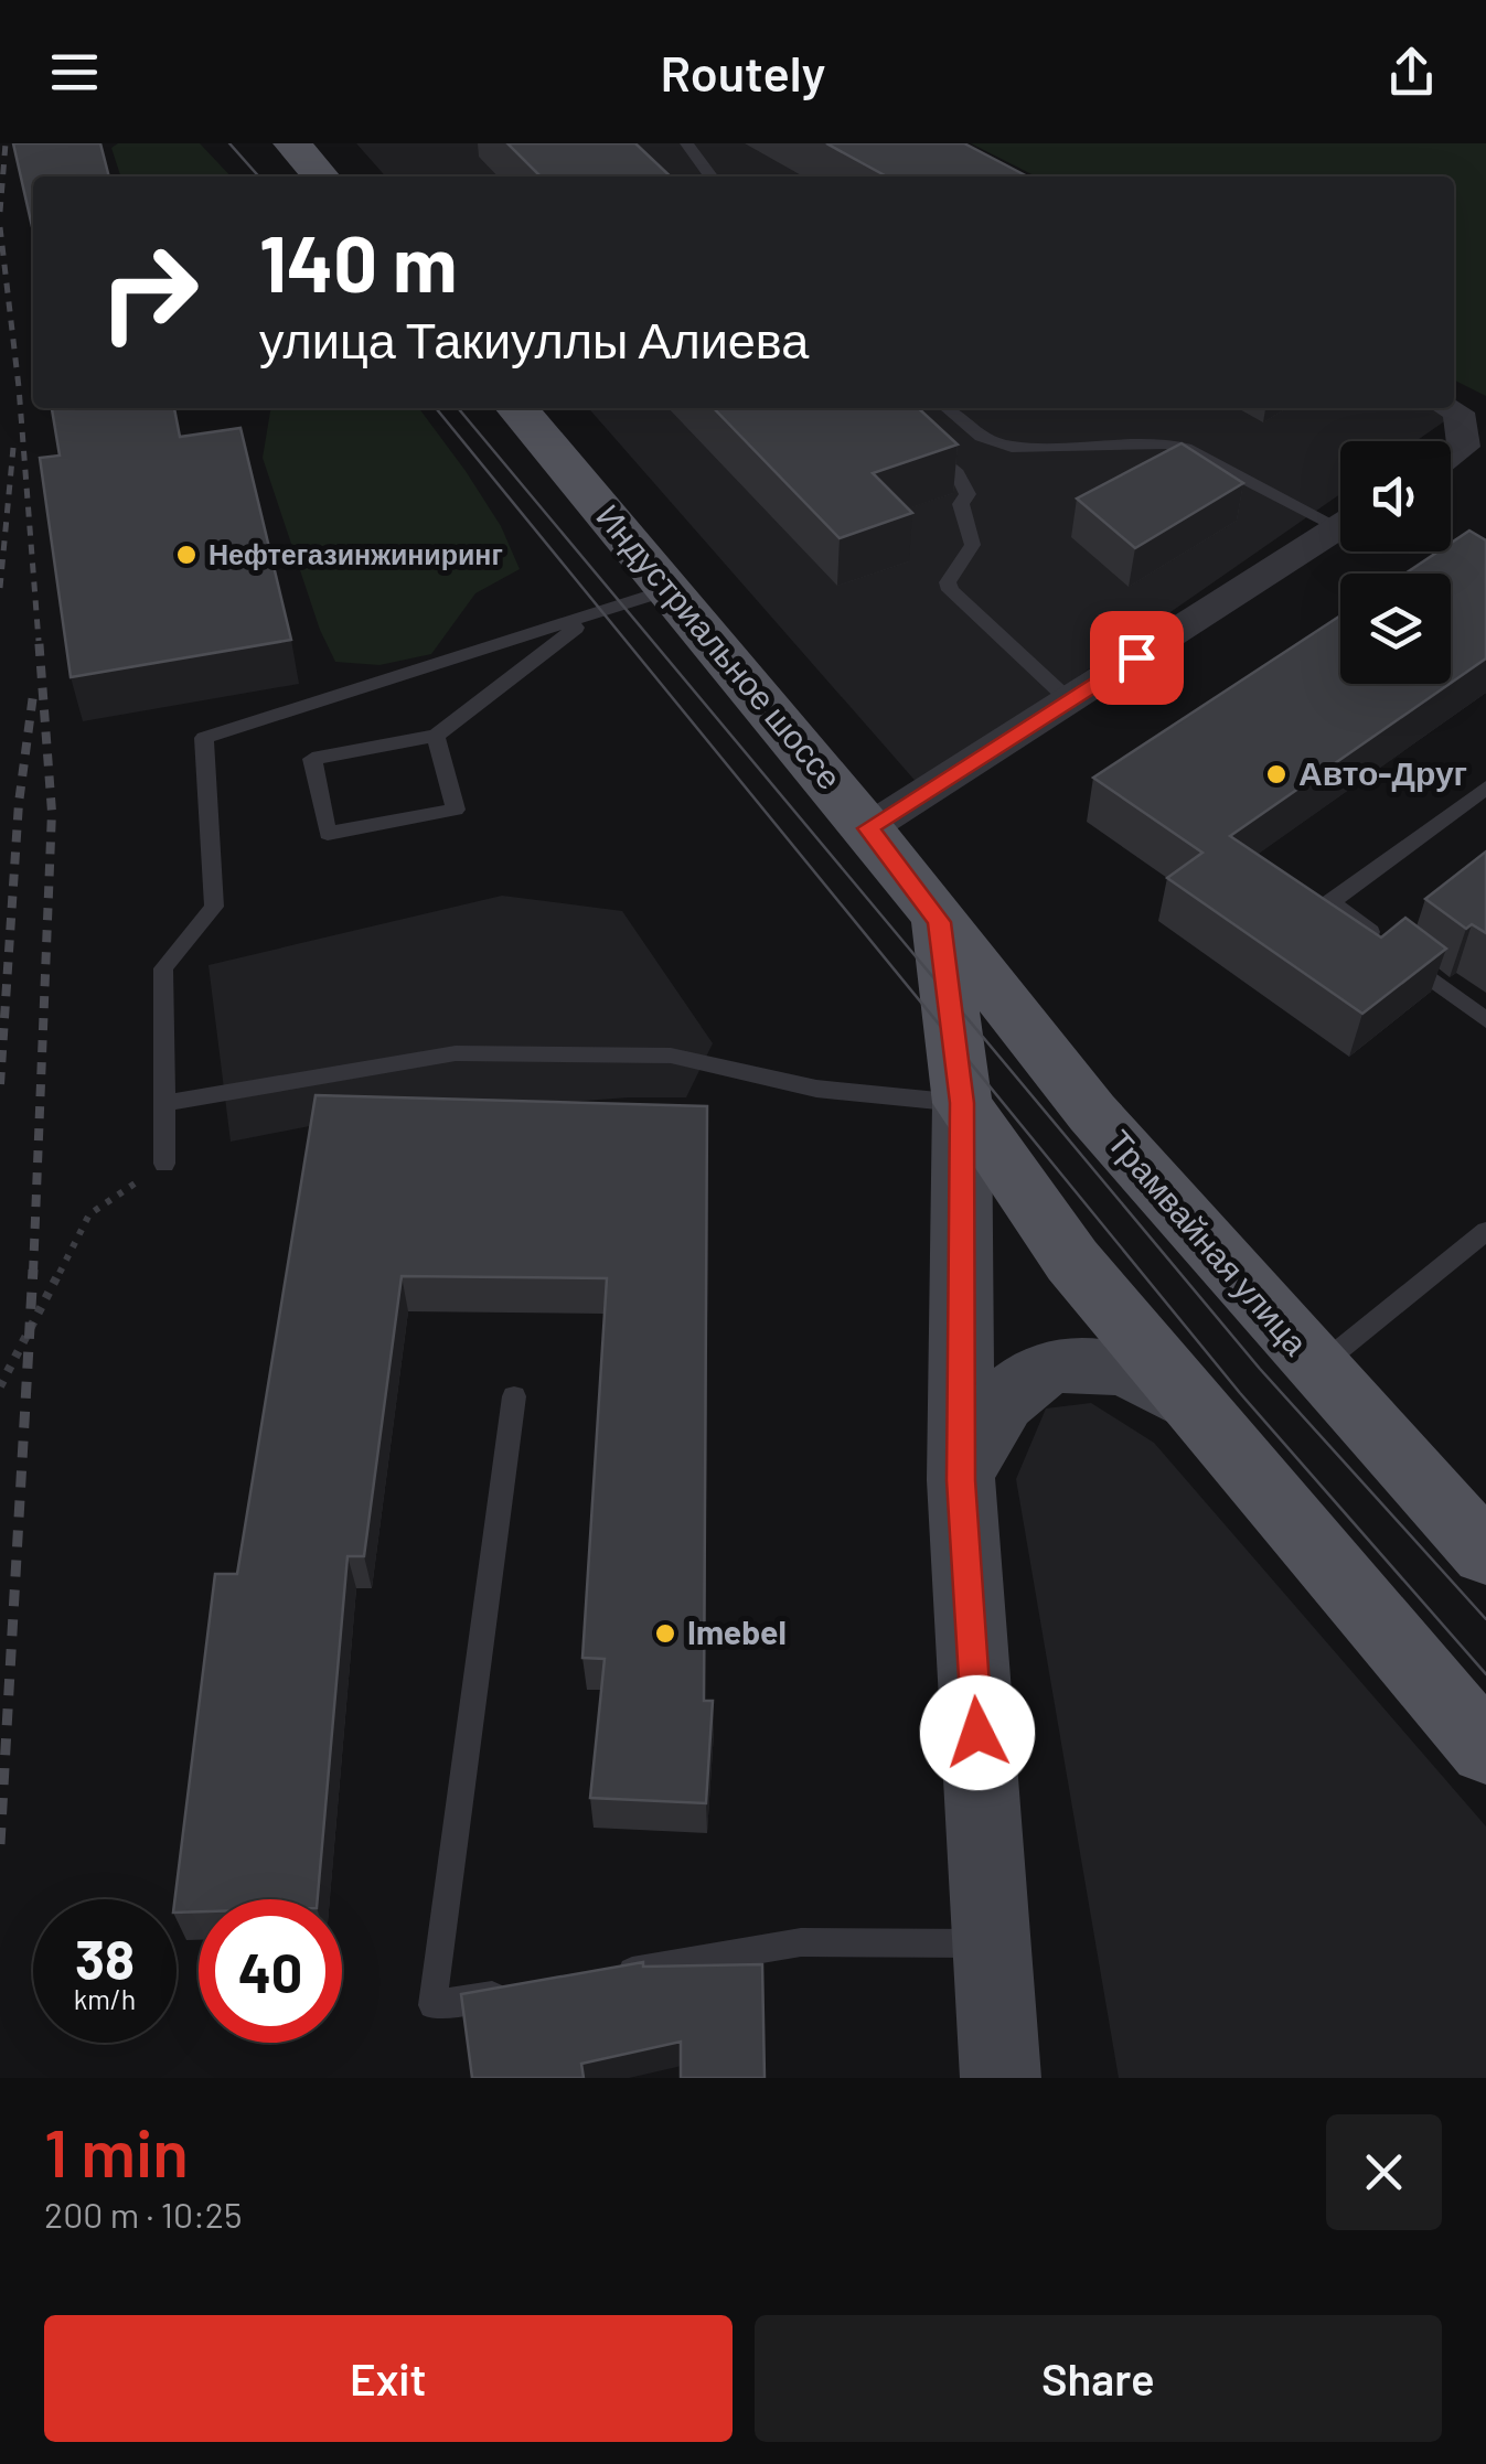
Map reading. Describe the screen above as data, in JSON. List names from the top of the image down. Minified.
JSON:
{"streets":{"main road":["Индустриальное шоссе","Трамвайная улица"]},"crossings":[["Индустриальное шоссе","Трамвайная улица"]],"places":["Нефтегазинжиниринг","Авто-Друг","Imebel"],"page":{"header":"Routely","turn":["140 m","улица Такиуллы Алиева"],"speed":"38 km/h","limit":"40","heading":["1 min","200 m · 10:25"],"buttons":["Exit","Share"]}}
